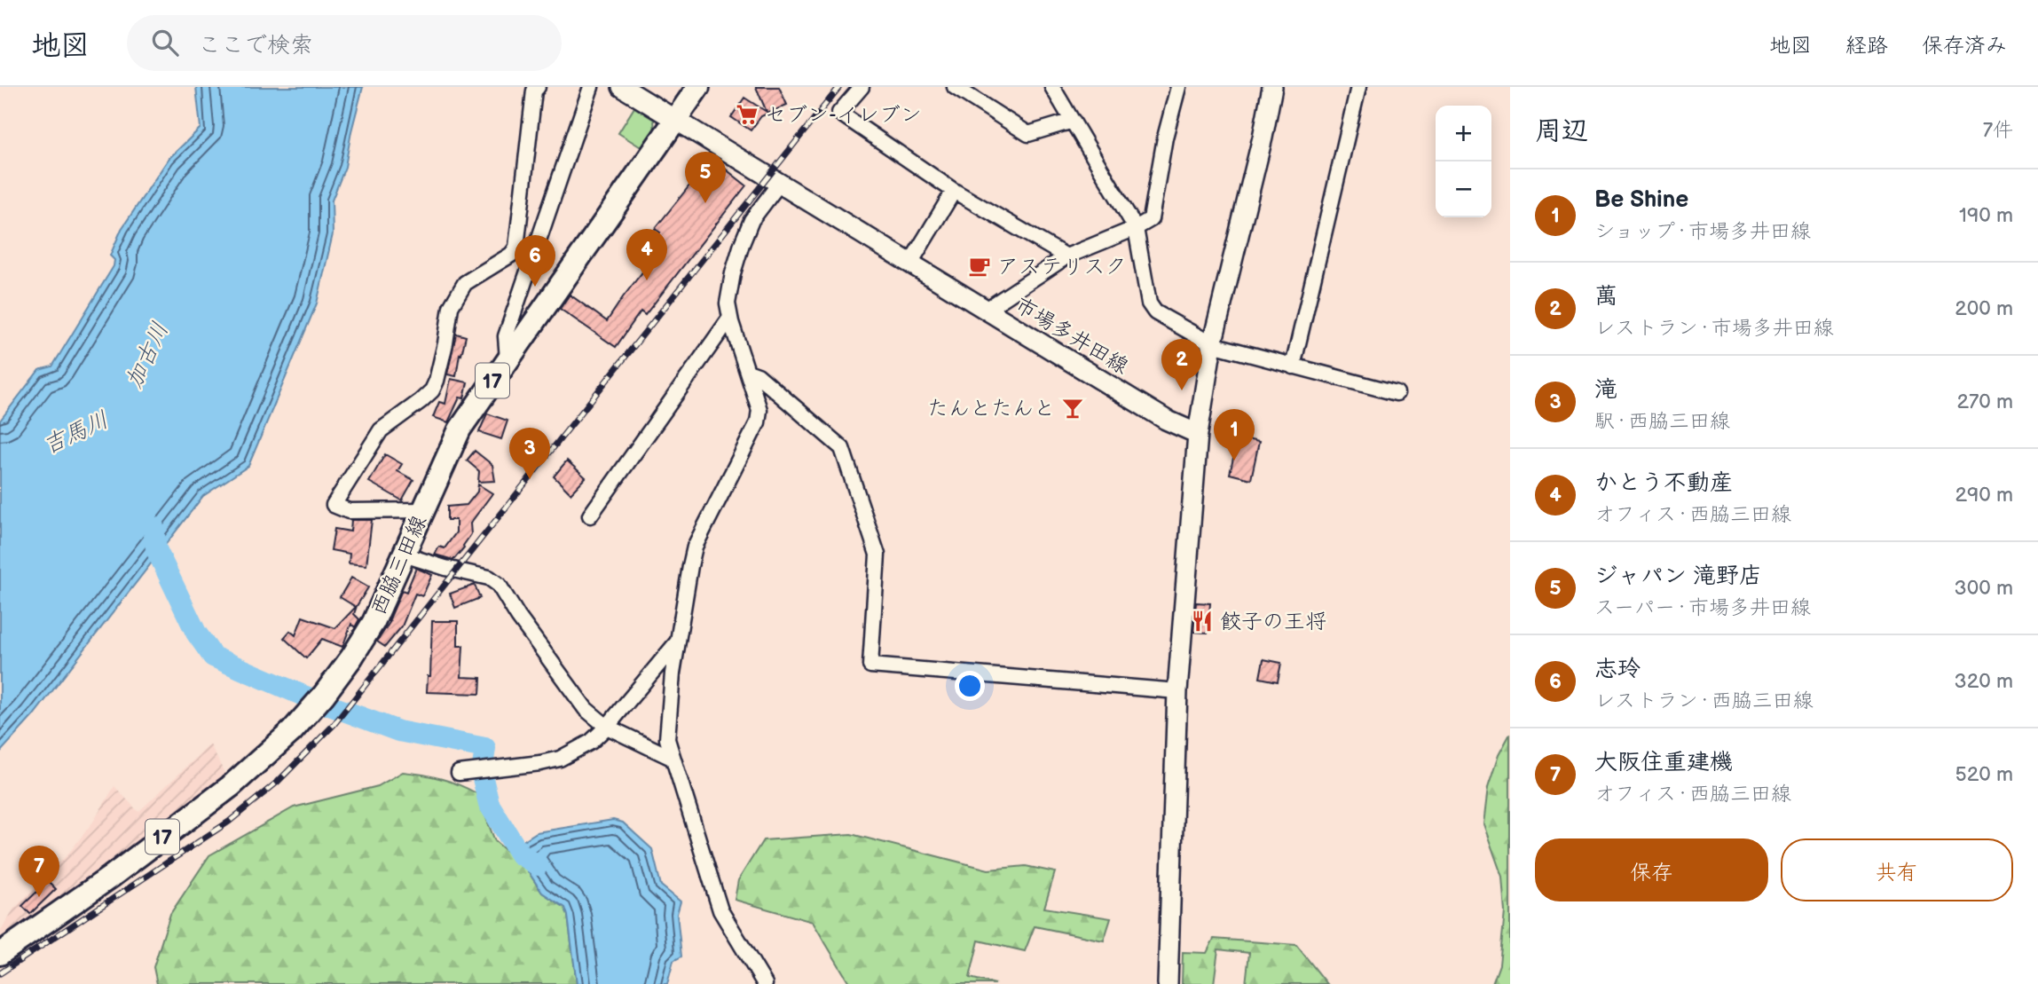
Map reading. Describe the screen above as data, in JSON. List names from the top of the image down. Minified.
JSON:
{"streets":{"main road":["市場多井田線","17","西脇三田線"]},"crossings":[["市場多井田線","西脇三田線"]],"water":["加古川","吉馬川"],"places":{"supermarket":["セブン-イレブン"],"cafe":["アステリスク"],"bar":["たんとたんと"],"restaurant":["餃子の王将"]},"page":{"header":"地図","search":"ここで検索","nav":["地図","経路","保存済み"],"heading":["周辺","7件"],"map_buttons":["+","−"],"pins":["5","4","6","2","1","3","7"],"list":[{"mark":"1","name":"Be Shine","note":"ショップ · 市場多井田線","value":"190 m"},{"mark":"2","name":"萬","note":"レストラン · 市場多井田線","value":"200 m"},{"mark":"3","name":"滝","note":"駅 · 西脇三田線","value":"270 m"},{"mark":"4","name":"かとう不動産","note":"オフィス · 西脇三田線","value":"290 m"},{"mark":"5","name":"ジャパン 滝野店","note":"スーパー · 市場多井田線","value":"300 m"},{"mark":"6","name":"志玲","note":"レストラン · 西脇三田線","value":"320 m"},{"mark":"7","name":"大阪住重建機","note":"オフィス · 西脇三田線","value":"520 m"}],"buttons":["保存","共有"]}}
